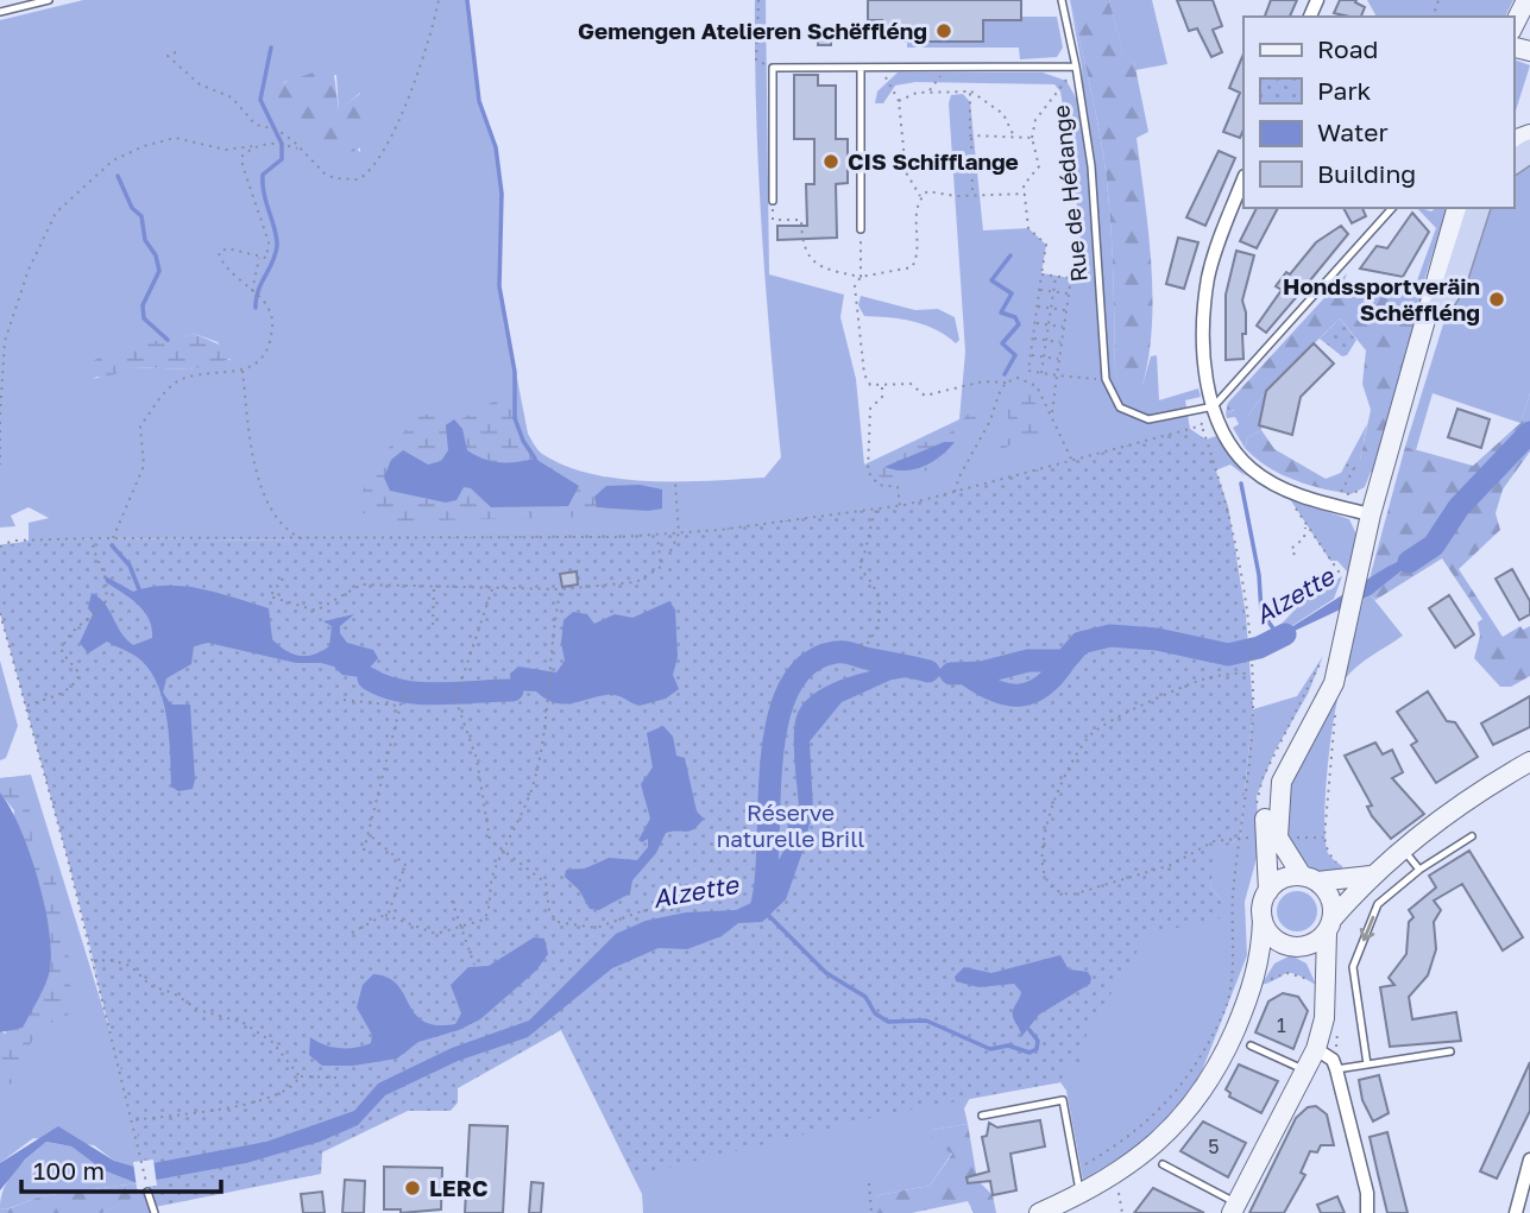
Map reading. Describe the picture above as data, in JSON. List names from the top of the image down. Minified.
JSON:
{"streets":{"lane":["Rue de Hédange"]},"water":["Alzette"],"parks":["Réserve naturelle Brill"],"places":["Gemengen Atelieren Schëffléng","CIS Schifflange","Hondssportveräin Schëffléng","LERC"],"house_numbers":["1","5"],"legend":["Road","Park","Water","Building"],"scale_bar":"100 m"}
